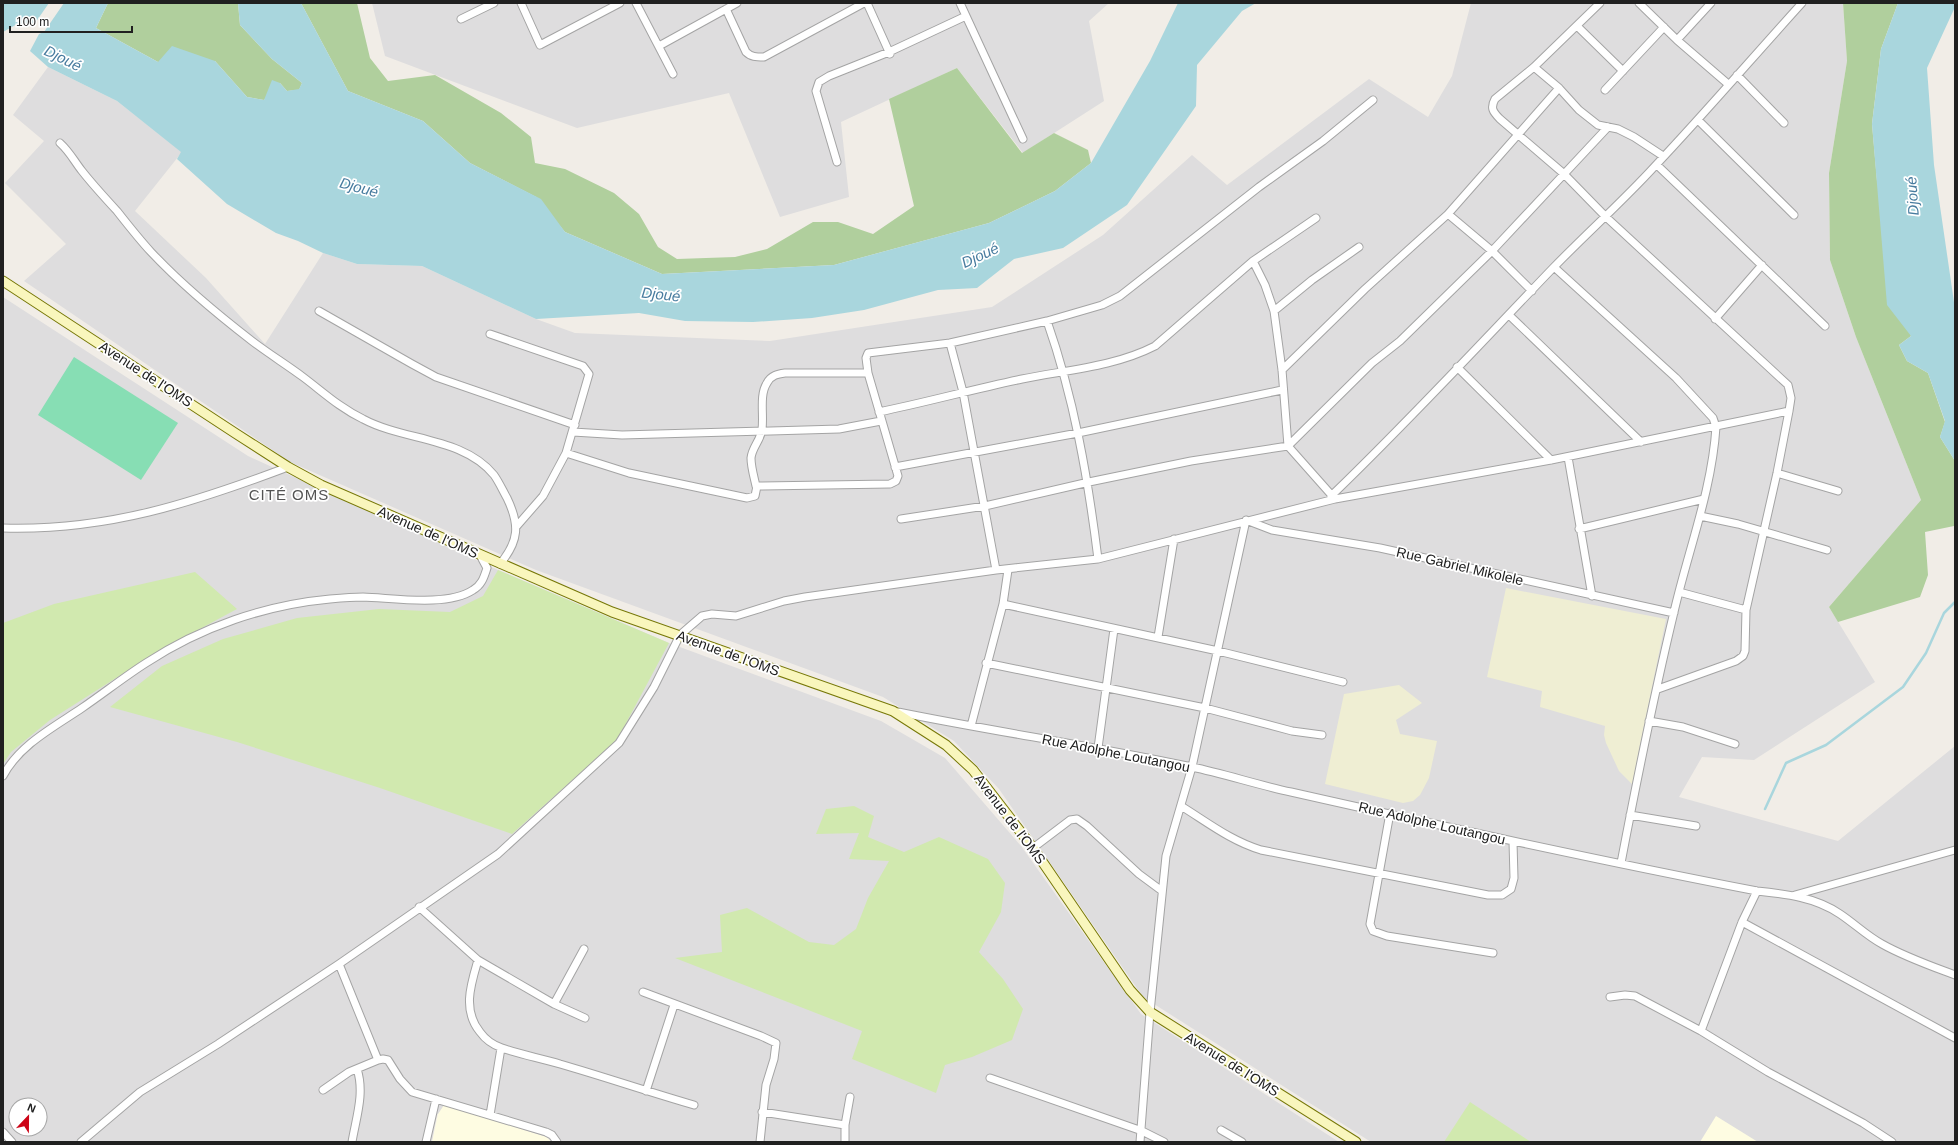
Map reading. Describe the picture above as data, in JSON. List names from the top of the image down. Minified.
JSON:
{"streets":{"street":["Avenue de l'OMS","Rue Gabriel Mikolele","Rue Adolphe Loutangou"]},"crossings":[["Avenue de l'OMS","Rue Adolphe Loutangou"]],"districts":["CITÉ OMS"],"water":["Djoué"],"scale_bar":"100 m","north":"top"}
